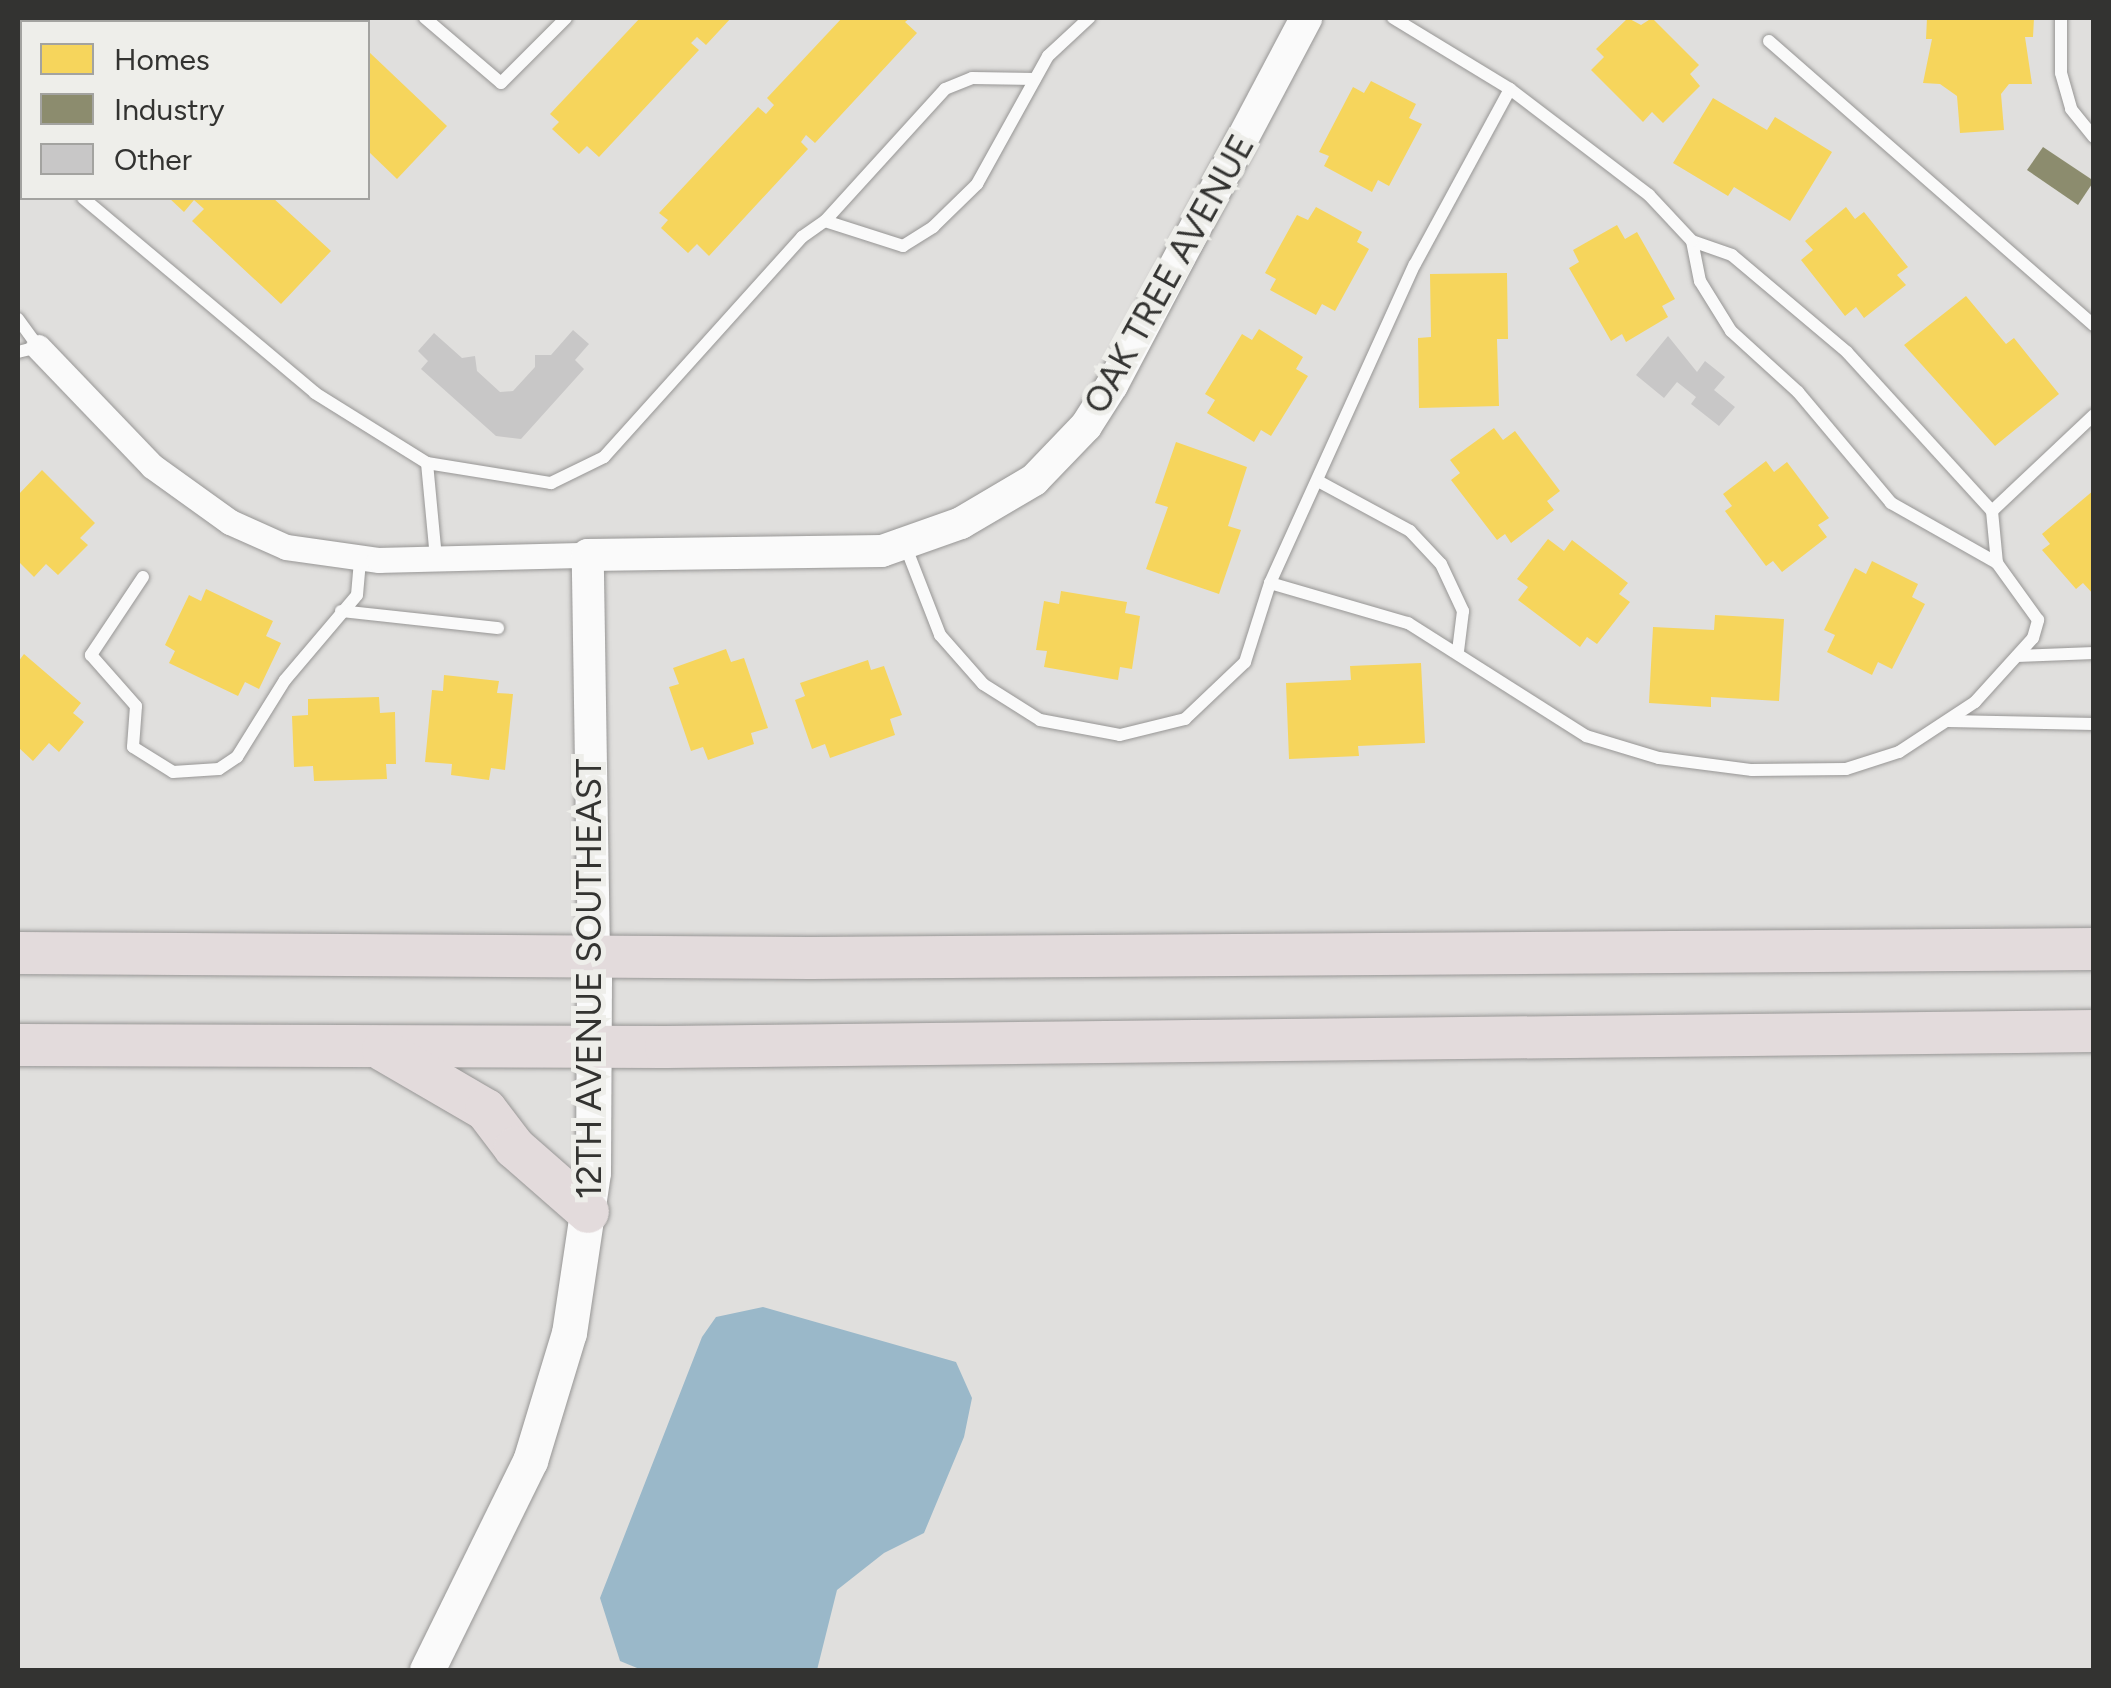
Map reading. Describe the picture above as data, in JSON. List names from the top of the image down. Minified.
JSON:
{"streets":{"main road":["12TH AVENUE SOUTHEAST"],"street":["OAK TREE AVENUE"]},"crossings":[["OAK TREE AVENUE","12TH AVENUE SOUTHEAST"]],"legend":["Homes","Industry","Other"]}
